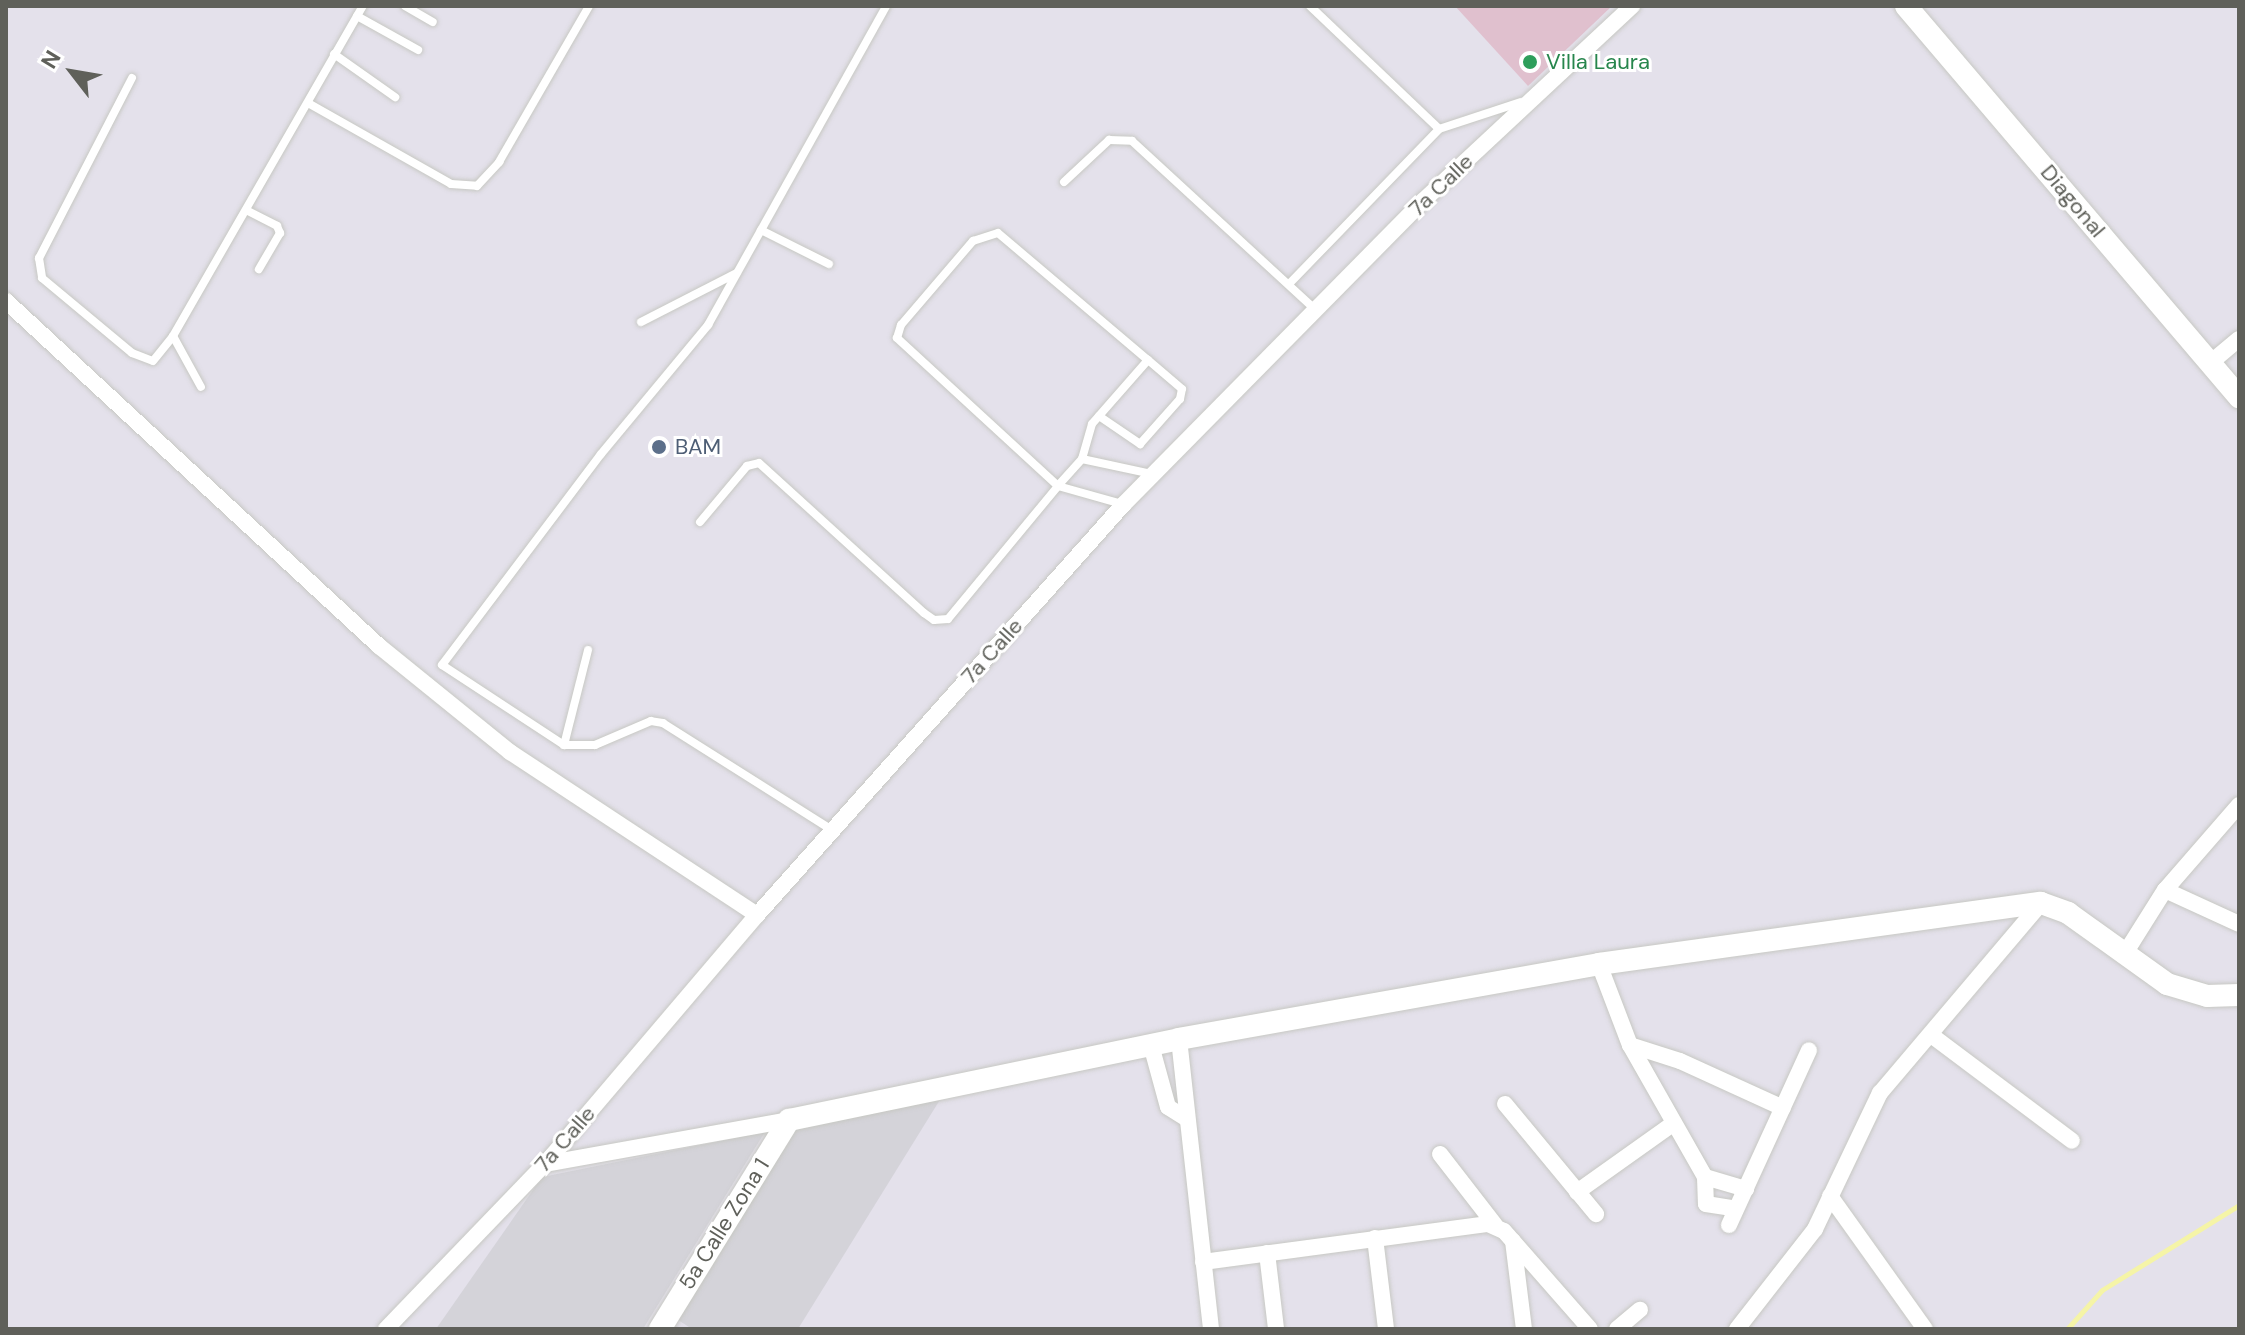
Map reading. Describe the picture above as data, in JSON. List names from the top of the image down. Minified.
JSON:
{"streets":{"street":["7a Calle","Diagonal","5a Calle Zona 1"]},"places":["Villa Laura","BAM"],"north":"top left"}
